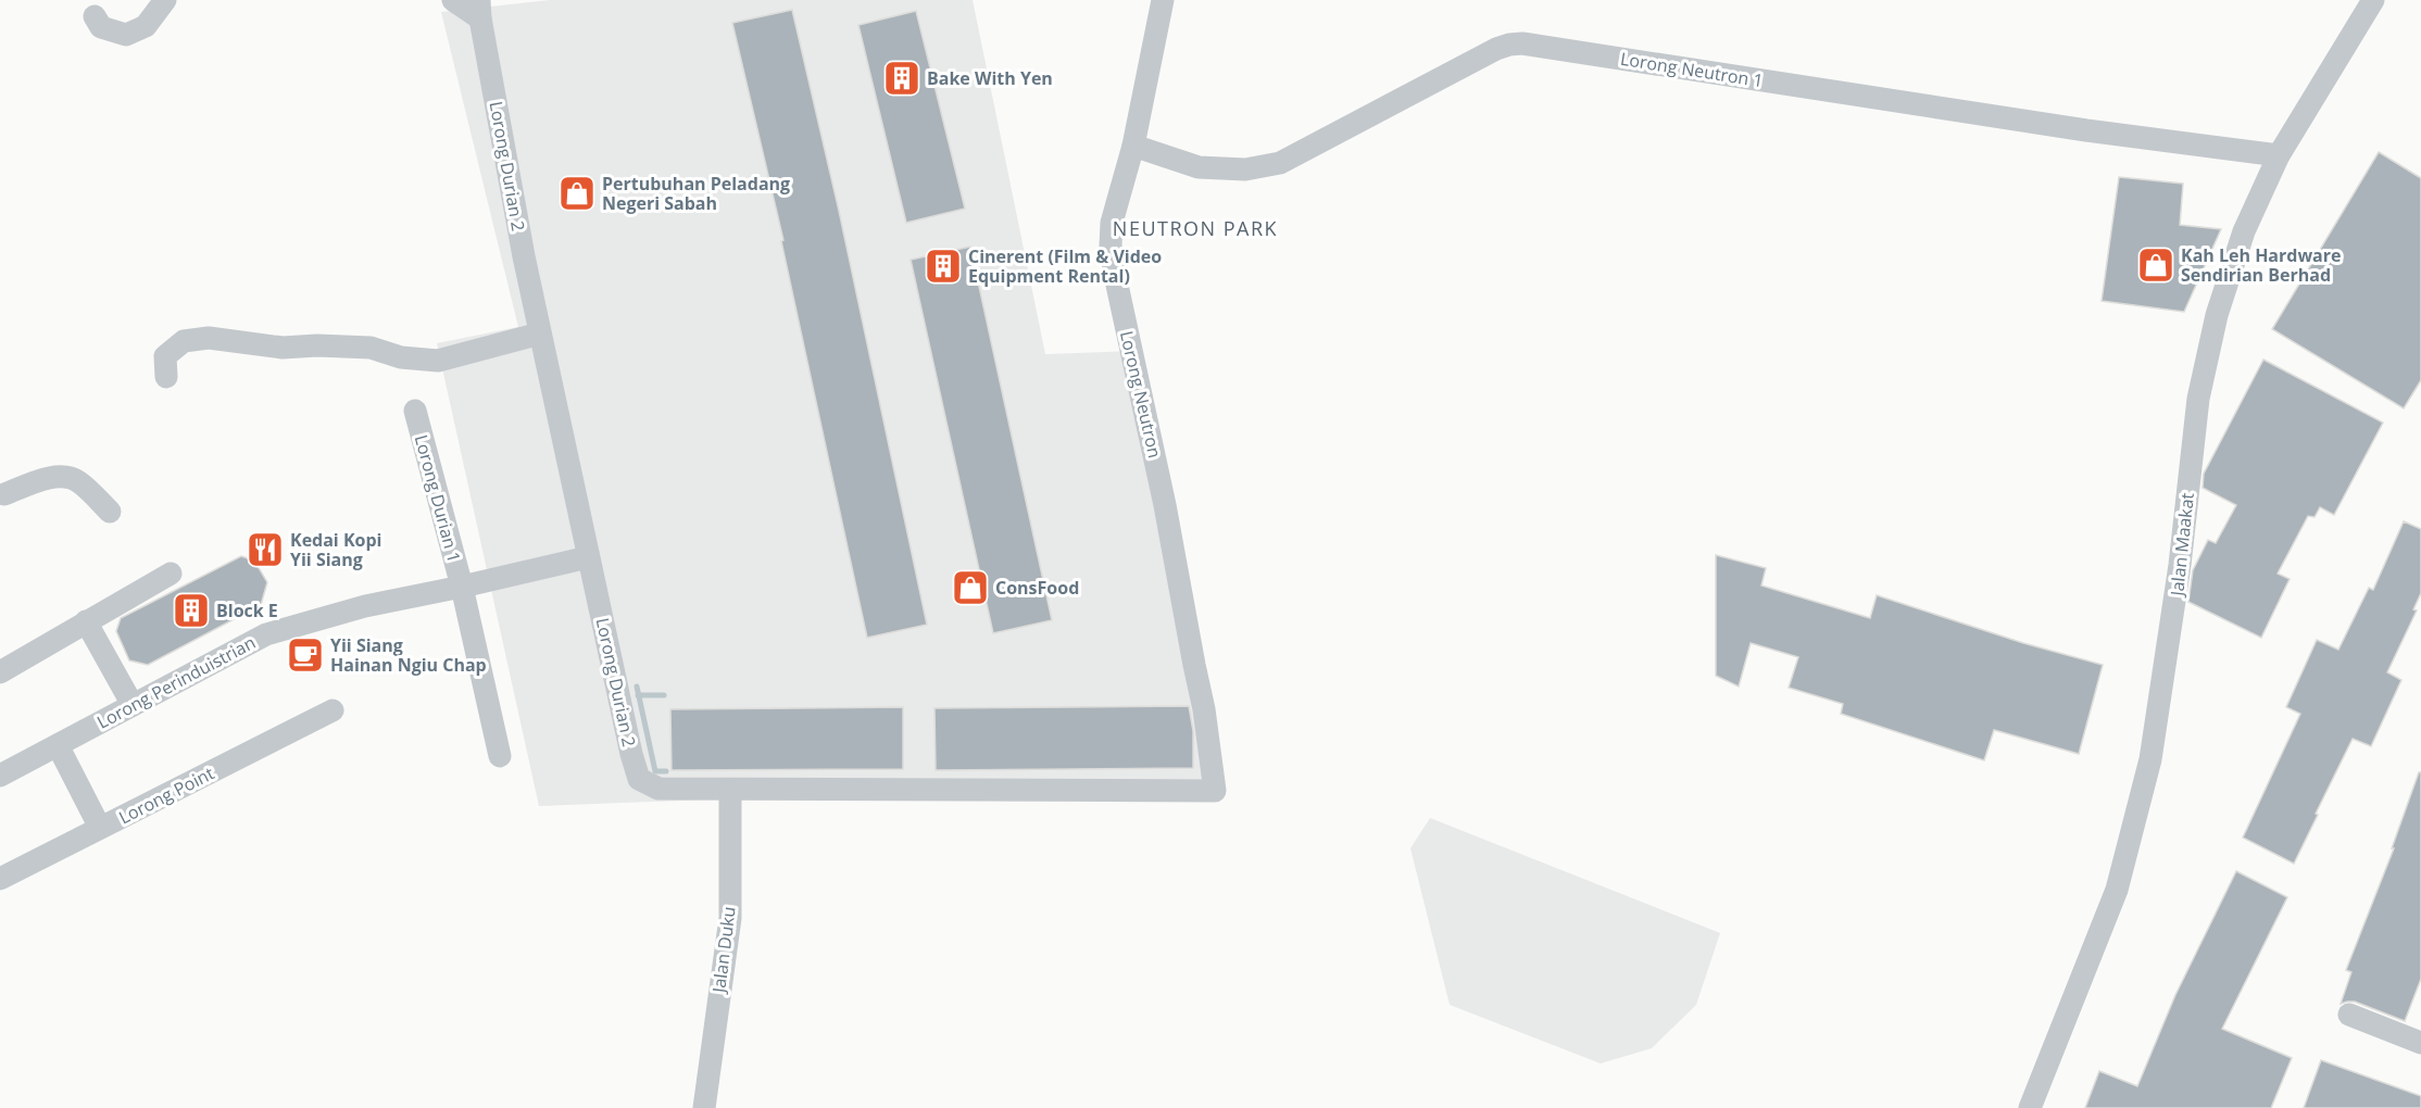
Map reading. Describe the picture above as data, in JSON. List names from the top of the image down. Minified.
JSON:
{"streets":{"street":["Lorong Neutron 1","Lorong Durian 2","Lorong Neutron","Lorong Durian 1","Jalan Maakat","Lorong Perinduistrian","Lorong Point","Jalan Duku"]},"crossings":[["Lorong Neutron 1","Lorong Neutron"],["Lorong Neutron 1","Jalan Maakat"],["Lorong Durian 2","Lorong Neutron"],["Lorong Durian 2","Lorong Perinduistrian"],["Lorong Durian 2","Jalan Duku"],["Lorong Durian 1","Lorong Perinduistrian"]],"districts":["NEUTRON PARK"],"places":{"building":["Bake With Yen","Cinerent (Film & Video Equipment Rental)","Block E"],"shop":["Pertubuhan Peladang Negeri Sabah","Kah Leh Hardware Sendirian Berhad","ConsFood"],"restaurant":["Kedai Kopi Yii Siang"],"cafe":["Yii Siang Hainan Ngiu Chap"]}}
